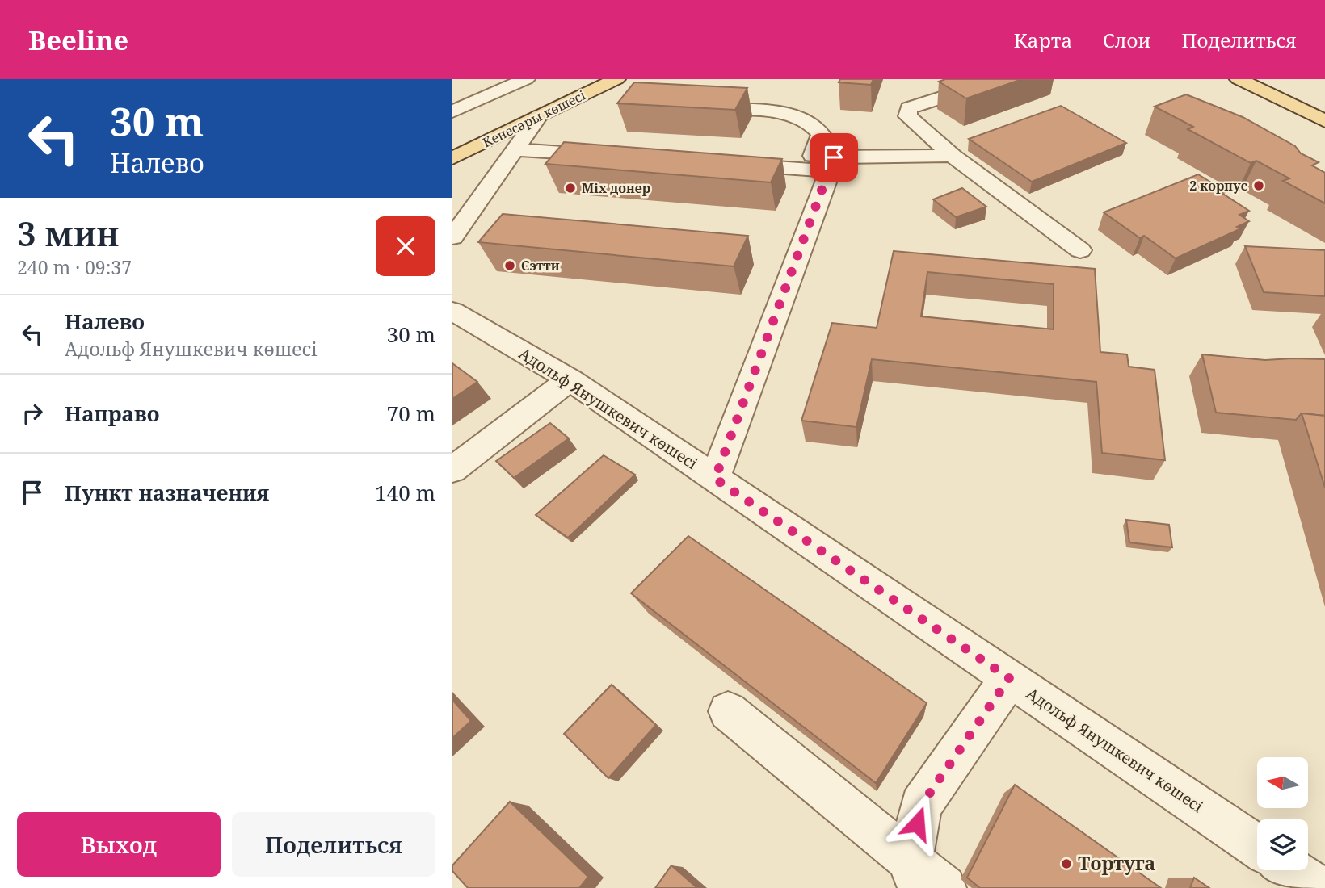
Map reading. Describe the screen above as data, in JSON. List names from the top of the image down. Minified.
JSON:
{"streets":{"main road":["Кенесары көшесі"],"street":["Адольф Янушкевич көшесі"]},"places":["2 корпус","Mix донер","Сэтти","Тортуга"],"north":"left","page":{"header":"Beeline","nav":["Карта","Слои","Поделиться"],"turn":["30 m","Налево"],"heading":["3 мин","240 m · 09:37"],"list":[{"name":"Налево","note":"Адольф Янушкевич көшесі","value":"30 m"},{"name":"Направо","value":"70 m"},{"name":"Пункт назначения","value":"140 m"}],"buttons":["Выход","Поделиться"]}}
